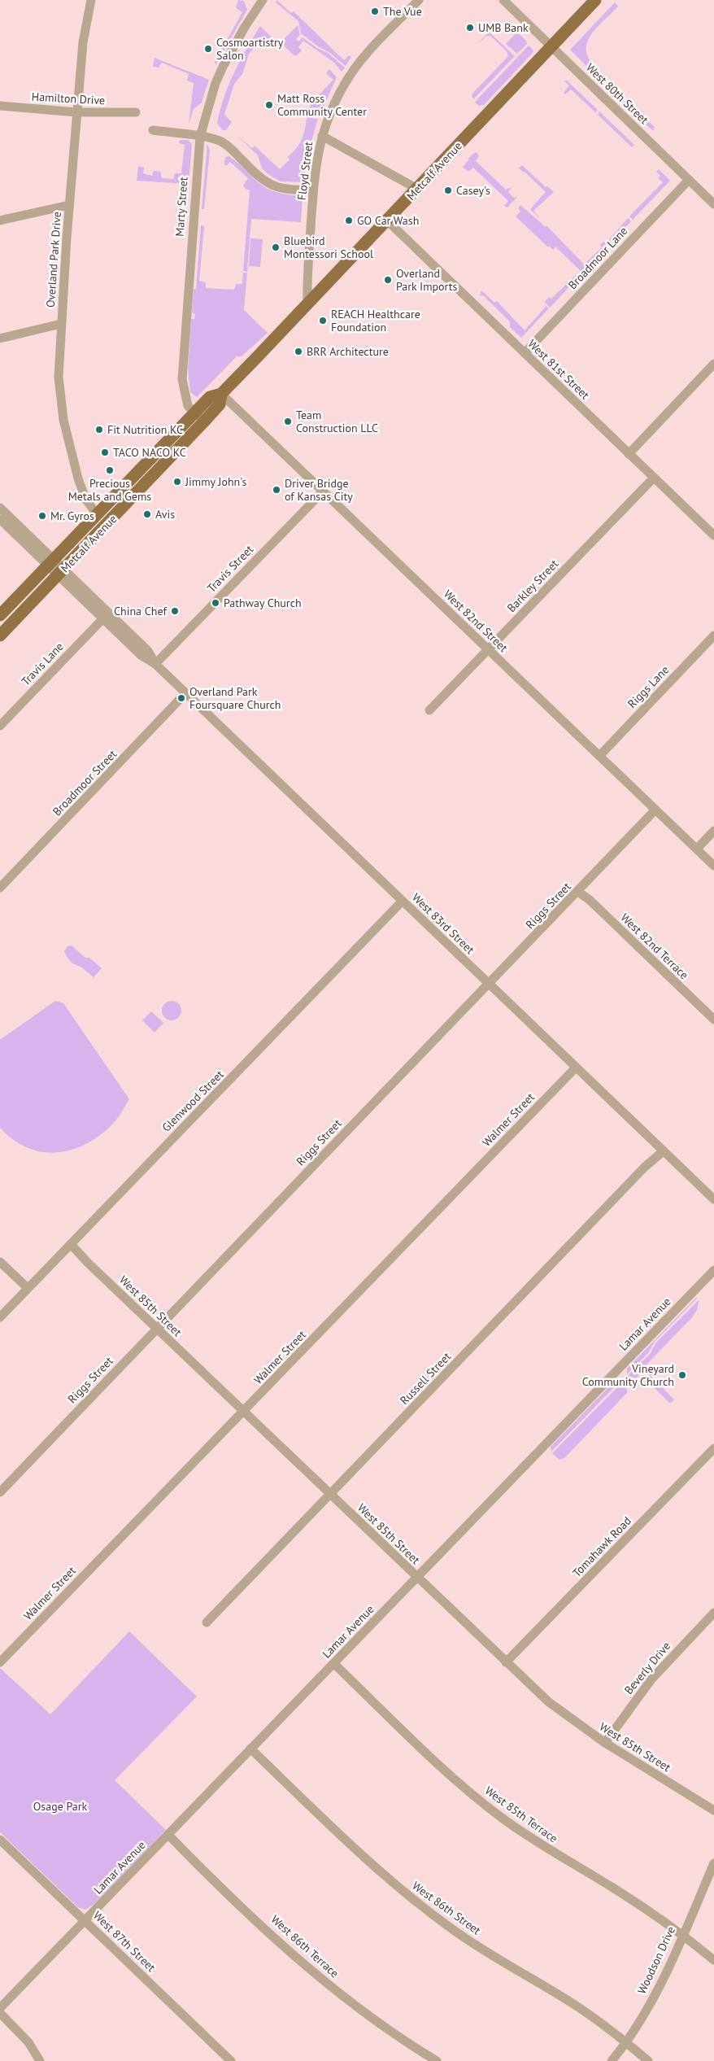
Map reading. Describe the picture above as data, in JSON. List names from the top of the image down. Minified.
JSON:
{"streets":{"main road":["Metcalf Avenue"],"street":["West 80th Street","Hamilton Drive","Floyd Street","Marty Street","Broadmoor Lane","Overland Park Drive","West 81st Street","Travis Street","Barkley Street","West 82nd Street","Travis Lane","Riggs Lane","Broadmoor Street","Riggs Street","West 83rd Street","West 82nd Terrace","Glenwood Street","Walmer Street","West 85th Street","Lamar Avenue","Russell Street","Tomahawk Road","Beverly Drive","West 85th Terrace","West 86th Street","West 87th Street","West 86th Terrace","Woodson Drive"]},"crossings":[["West 80th Street","Metcalf Avenue"],["West 80th Street","Broadmoor Lane"],["Hamilton Drive","Overland Park Drive"],["Floyd Street","Metcalf Avenue"],["Metcalf Avenue","Marty Street"],["Metcalf Avenue","Overland Park Drive"],["Metcalf Avenue","West 81st Street"],["Metcalf Avenue","West 82nd Street"],["Metcalf Avenue","West 83rd Street"],["Broadmoor Lane","West 81st Street"],["West 81st Street","Barkley Street"],["Travis Street","West 82nd Street"],["Travis Street","West 83rd Street"],["Barkley Street","West 82nd Street"],["West 82nd Street","Riggs Lane"],["West 82nd Street","Riggs Street"],["Travis Lane","West 83rd Street"],["Broadmoor Street","West 83rd Street"],["Riggs Street","West 83rd Street"],["Riggs Street","West 82nd Terrace"],["Riggs Street","West 85th Street"],["West 83rd Street","Glenwood Street"],["West 83rd Street","Walmer Street"],["West 83rd Street","Russell Street"],["Glenwood Street","West 85th Street"],["Walmer Street","West 85th Street"],["West 85th Street","Lamar Avenue"],["West 85th Street","Russell Street"],["West 85th Street","Tomahawk Road"],["West 85th Street","Beverly Drive"],["Lamar Avenue","West 85th Terrace"],["Lamar Avenue","West 86th Street"],["Lamar Avenue","West 87th Street"],["Lamar Avenue","West 86th Terrace"],["West 85th Terrace","Woodson Drive"],["West 86th Street","Woodson Drive"]],"parks":["Osage Park"],"places":["The Vue","UMB Bank","Cosmoartistry Salon","Matt Ross Community Center","Casey's","GO Car Wash","Bluebird Montessori School","Overland Park Imports","REACH Healthcare Foundation","BRR Architecture","Team Construction LLC","Fit Nutrition KC","TACO NACO KC","Precious Metals and Gems","Jimmy John's","Driver Bridge of Kansas City","Avis","Mr. Gyros","Pathway Church","China Chef","Overland Park Foursquare Church","Vineyard Community Church"]}
